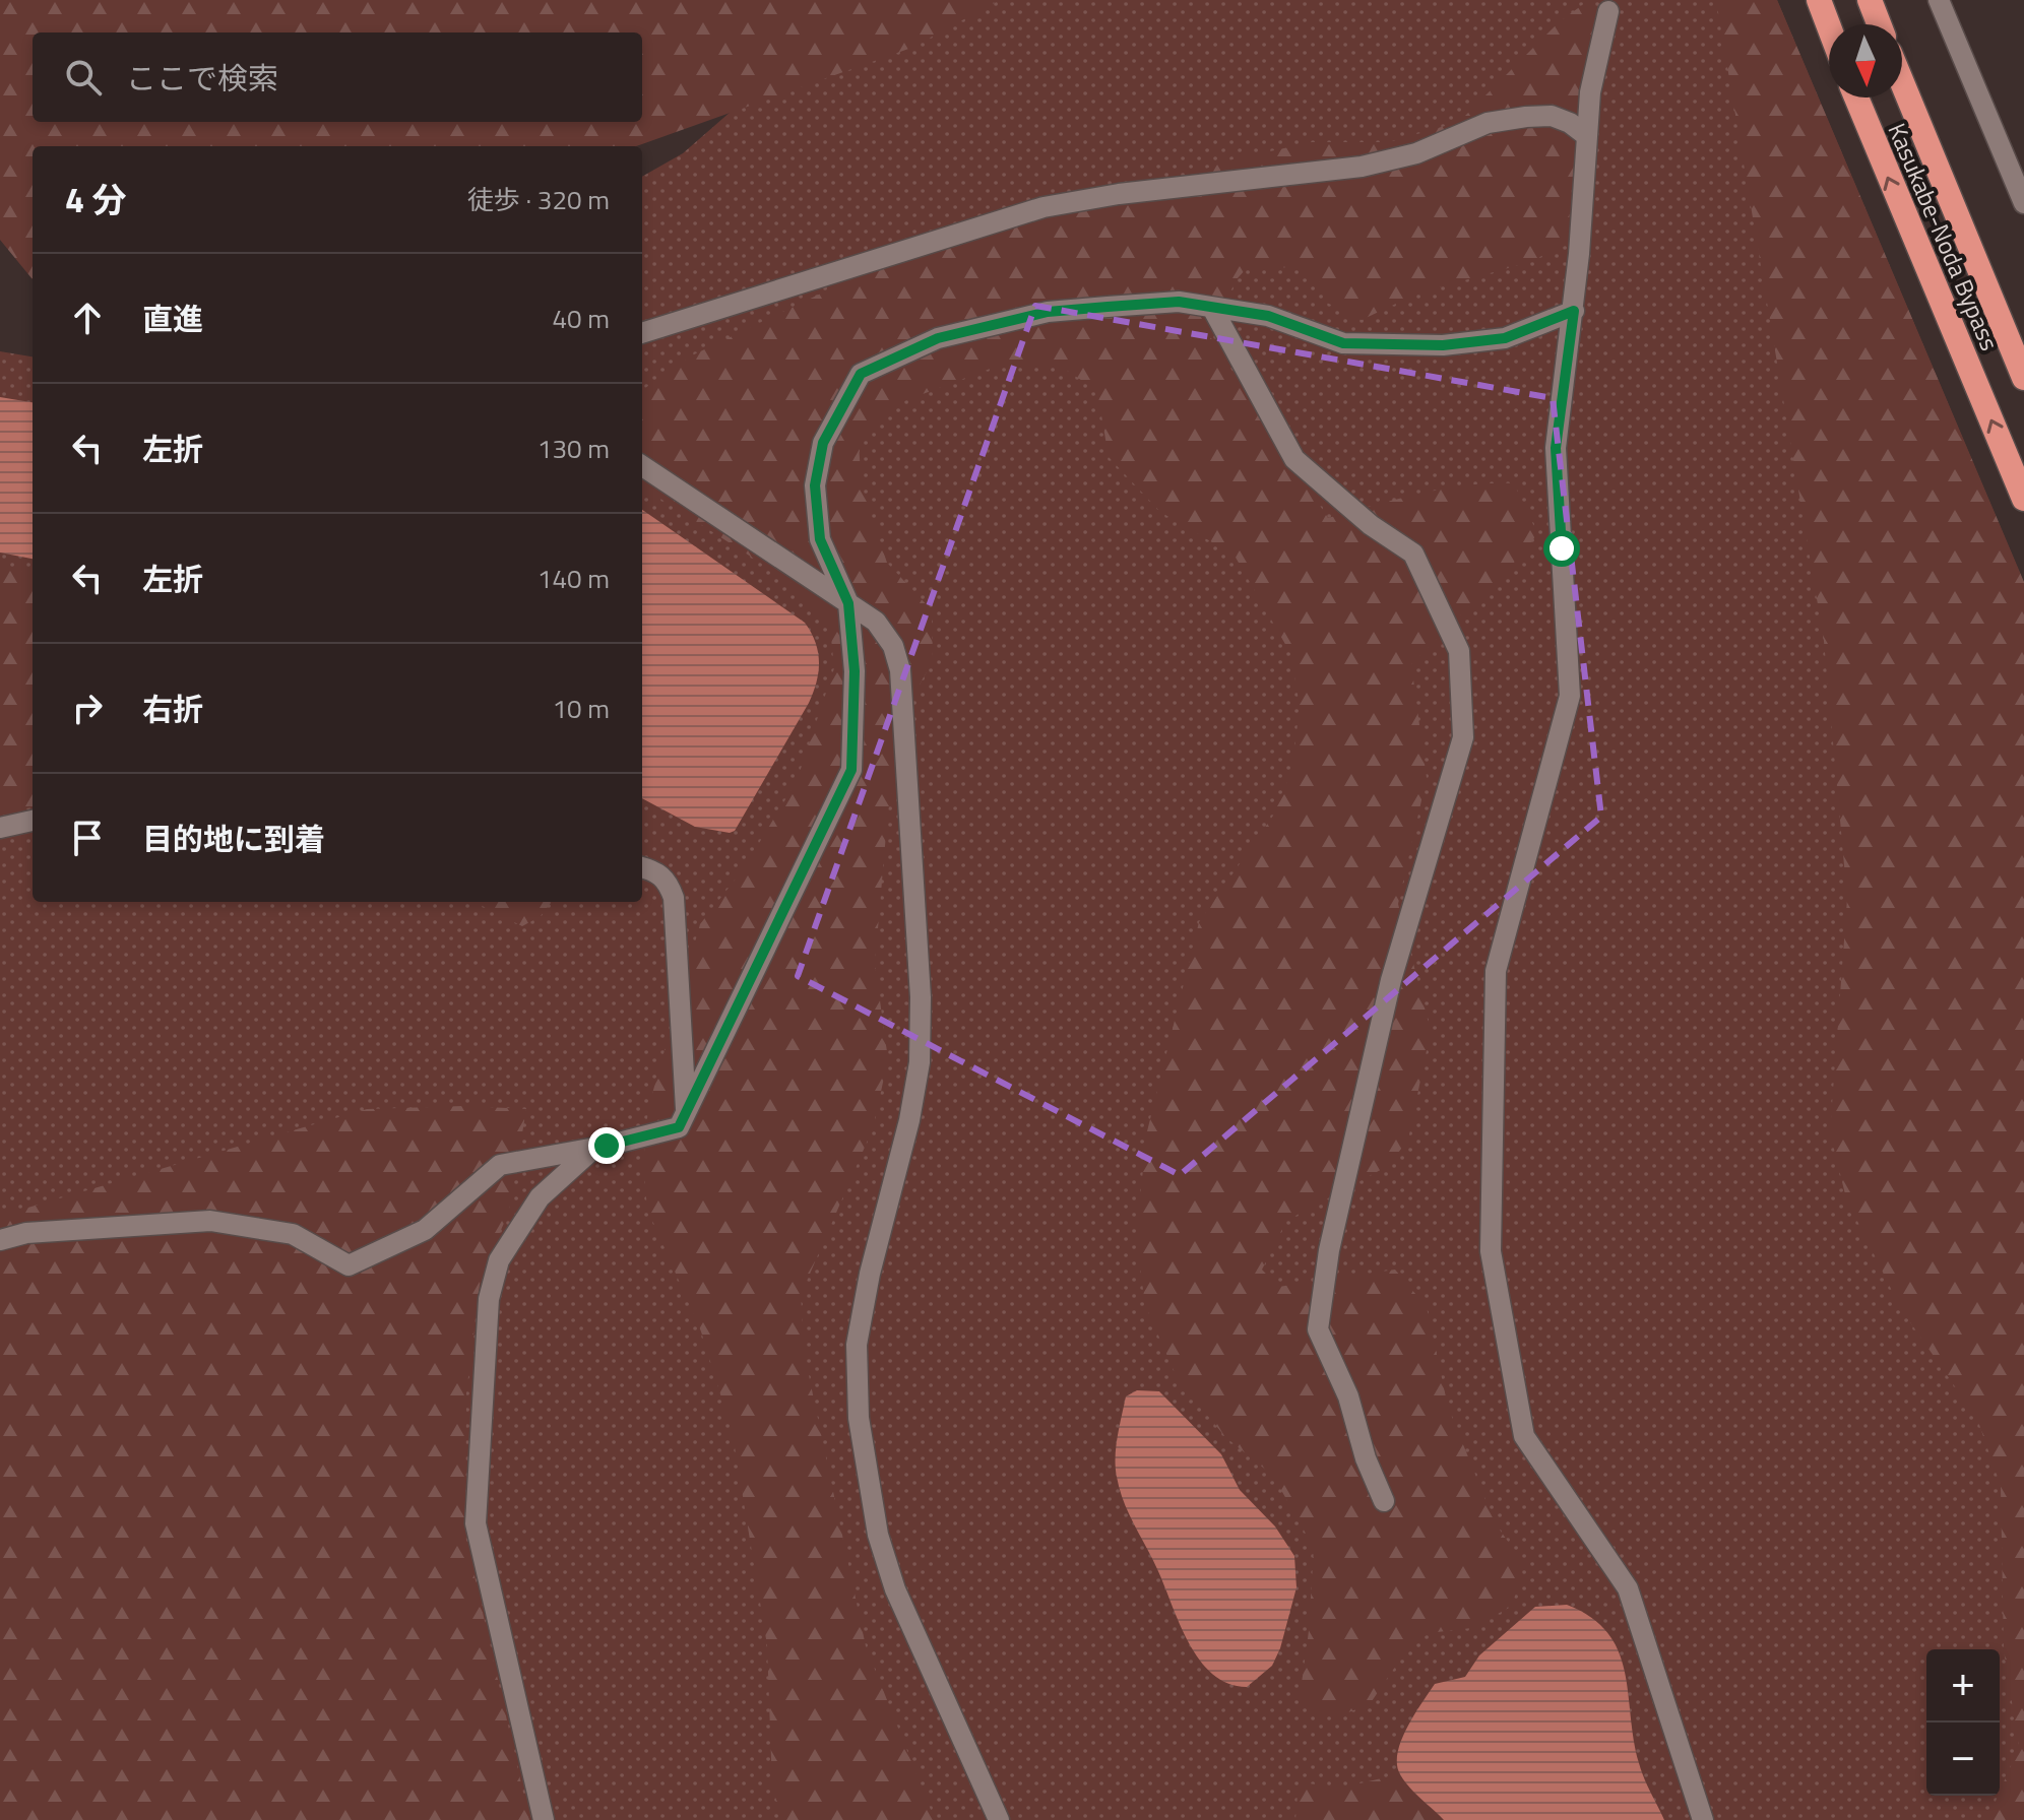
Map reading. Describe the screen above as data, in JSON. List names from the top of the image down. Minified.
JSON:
{"streets":{"highway":["Kasukabe-Noda Bypass"]},"north":"bottom","page":{"search":"ここで検索","heading":["4 分","徒歩 · 320 m"],"list":[["直進","40 m"],["左折","130 m"],["左折","140 m"],["右折","10 m"],"目的地に到着"],"map_buttons":["+","−"]}}
